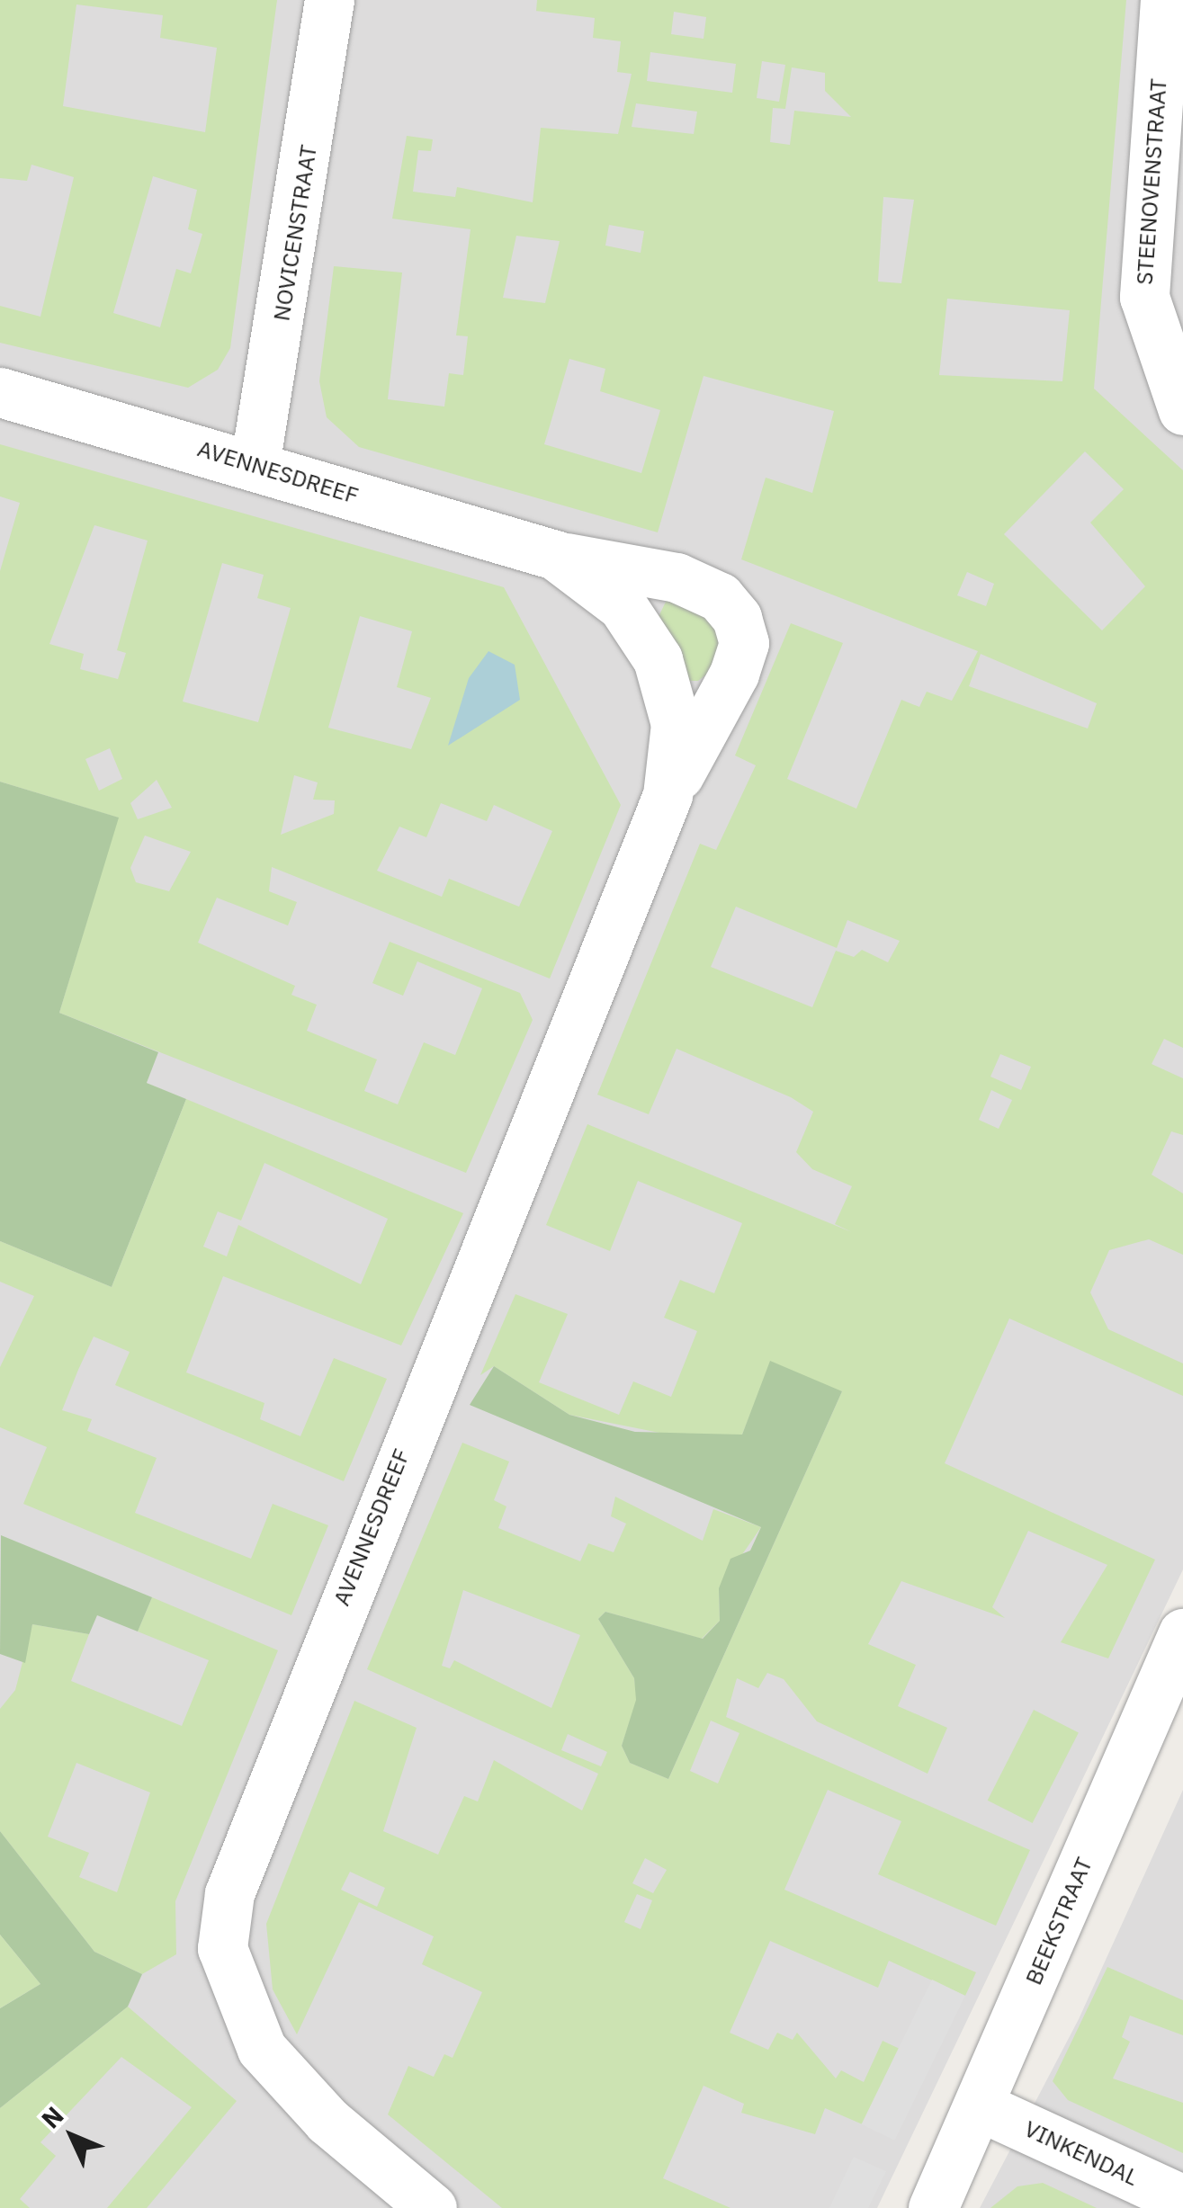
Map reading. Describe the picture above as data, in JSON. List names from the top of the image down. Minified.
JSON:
{"streets":{"street":["STEENOVENSTRAAT","NOVICENSTRAAT","AVENNESDREEF","BEEKSTRAAT","VINKENDAL"]},"crossings":[["NOVICENSTRAAT","AVENNESDREEF"],["BEEKSTRAAT","VINKENDAL"]],"north":"top left"}
